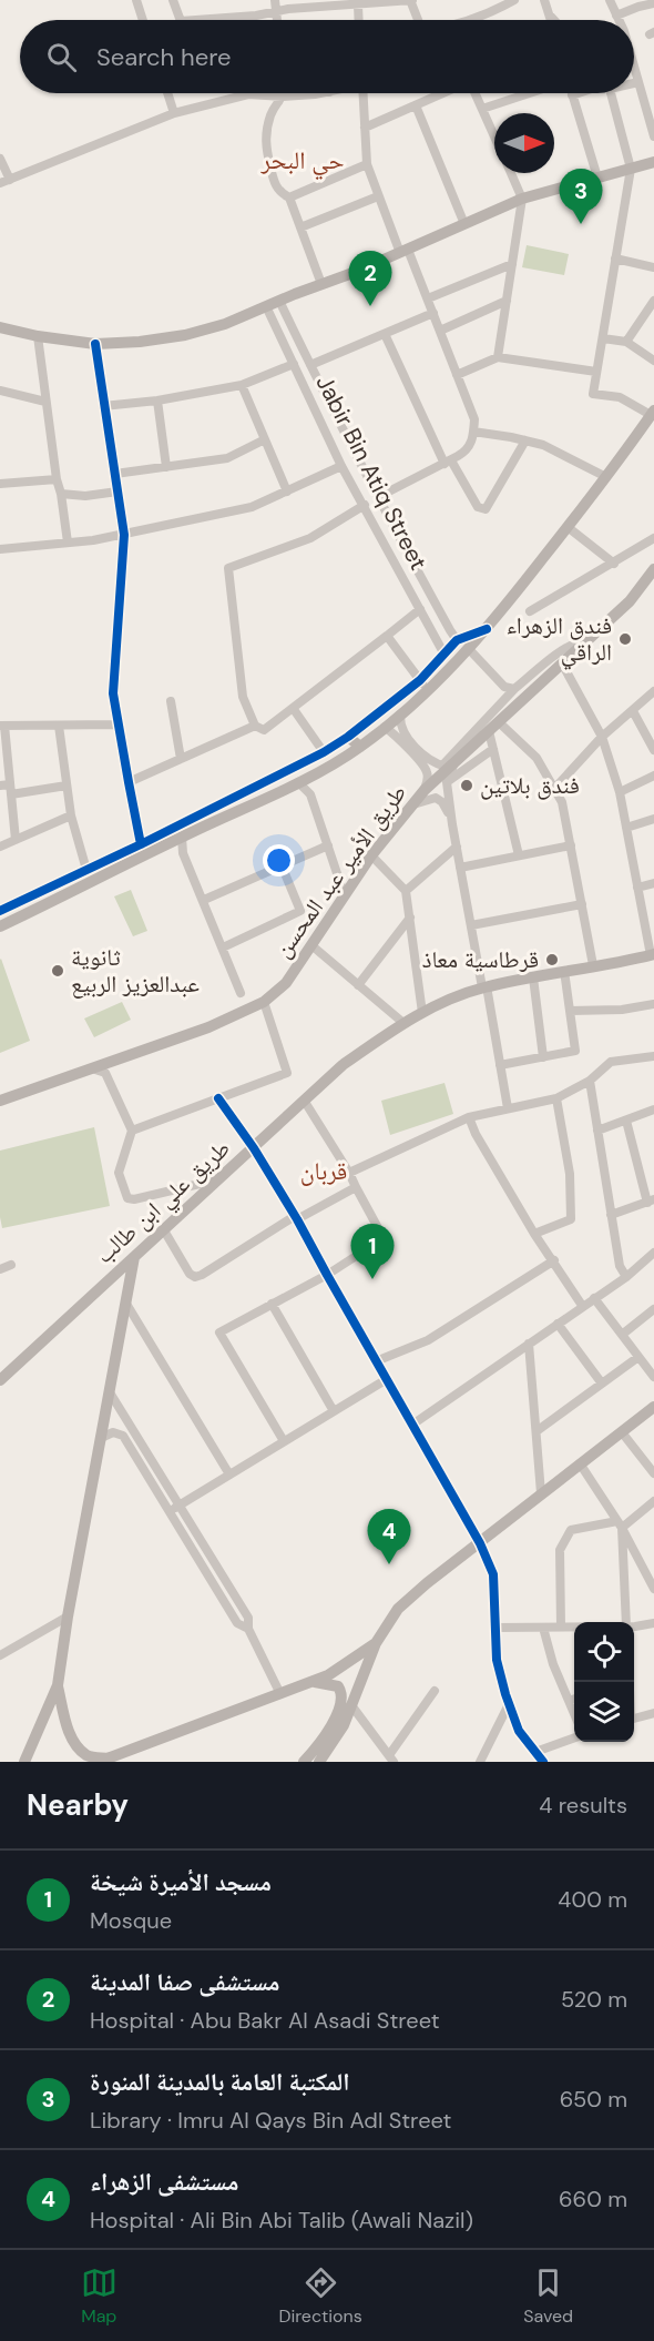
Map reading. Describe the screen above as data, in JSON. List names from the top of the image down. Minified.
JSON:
{"streets":{"main road":["طريق الأمير عبد المحسن","طريق علي ابن طالب"],"street":["Jabir Bin Atiq Street"]},"districts":["حي البحر","قربان"],"places":["فندق الزهراء الراقي","فندق بلاتين","قرطاسية معاذ","ثانوية عبدالعزيز الربيع"],"north":"right","page":{"search":"Search here","pins":["3","2","1","4"],"heading":["Nearby","4 results"],"list":[{"mark":"1","name":"مسجد الأميرة شيخة","note":"Mosque","value":"400 m"},{"mark":"2","name":"مستشفی صفا المدینة","note":"Hospital · Abu Bakr Al Asadi Street","value":"520 m"},{"mark":"3","name":"المكتبة العامة بالمدينة المنورة","note":"Library · Imru Al Qays Bin Adl Street","value":"650 m"},{"mark":"4","name":"مستشفى الزهراء","note":"Hospital · Ali Bin Abi Talib (Awali Nazil)","value":"660 m"}],"nav":["Map","Directions","Saved"]}}
